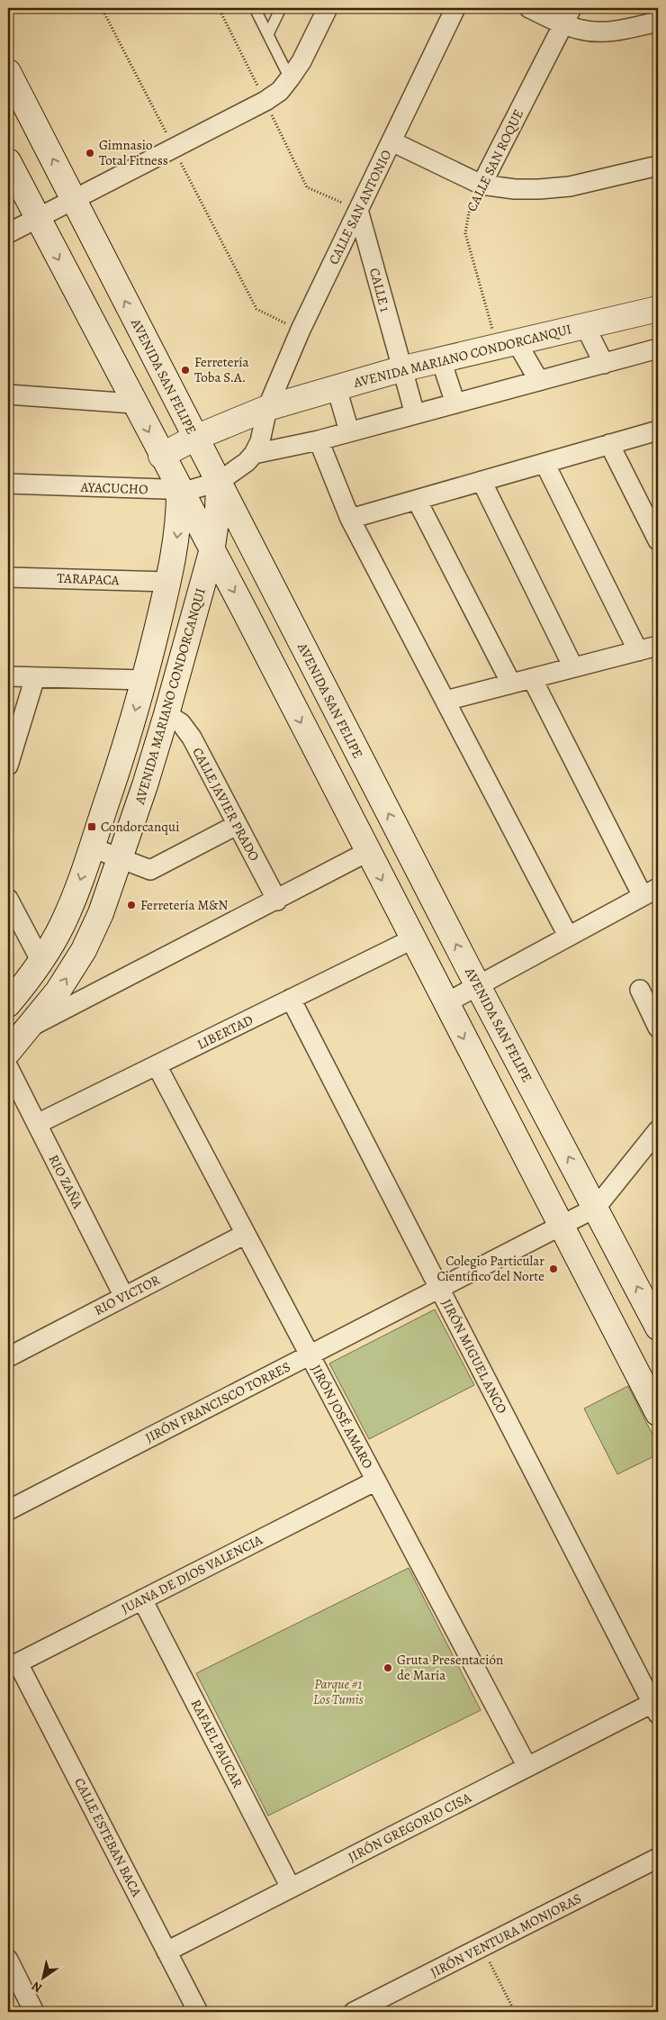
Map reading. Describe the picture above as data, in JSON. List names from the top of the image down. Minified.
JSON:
{"streets":{"main road":["AVENIDA MARIANO CONDORCANQUI","AVENIDA SAN FELIPE"],"street":["CALLE SAN ROQUE","CALLE SAN ANTONIO","CALLE 1","AYACUCHO","TARAPACA","CALLE JAVIER PRADO","LIBERTAD","RIO ZAÑA","RIO VICTOR","JIRÓN MIGUEL ANCO","JIRÓN FRANCISCO TORRES","JIRÓN JOSÉ AMARO","JUANA DE DIOS VALENCIA","RAFAEL PAUCAR","JIRÓN GREGORIO CISA","CALLE ESTEBAN BACA","JIRÓN VENTURA MONJORAS"]},"crossings":[["CALLE SAN ROQUE","AVENIDA MARIANO CONDORCANQUI"],["CALLE SAN ANTONIO","CALLE 1"],["CALLE SAN ANTONIO","AVENIDA MARIANO CONDORCANQUI"],["CALLE 1","AVENIDA MARIANO CONDORCANQUI"],["AVENIDA MARIANO CONDORCANQUI","AVENIDA SAN FELIPE"],["AVENIDA MARIANO CONDORCANQUI","AYACUCHO"],["AVENIDA MARIANO CONDORCANQUI","CALLE JAVIER PRADO"],["AVENIDA SAN FELIPE","AYACUCHO"],["AVENIDA SAN FELIPE","JIRÓN FRANCISCO TORRES"],["LIBERTAD","RIO ZAÑA"],["LIBERTAD","JIRÓN MIGUEL ANCO"],["LIBERTAD","JIRÓN JOSÉ AMARO"],["RIO ZAÑA","RIO VICTOR"],["RIO VICTOR","JIRÓN JOSÉ AMARO"],["JIRÓN MIGUEL ANCO","JIRÓN FRANCISCO TORRES"],["JIRÓN MIGUEL ANCO","JIRÓN GREGORIO CISA"],["JIRÓN FRANCISCO TORRES","JIRÓN JOSÉ AMARO"],["JIRÓN JOSÉ AMARO","JUANA DE DIOS VALENCIA"],["JIRÓN JOSÉ AMARO","JIRÓN GREGORIO CISA"],["JUANA DE DIOS VALENCIA","RAFAEL PAUCAR"],["JUANA DE DIOS VALENCIA","CALLE ESTEBAN BACA"],["RAFAEL PAUCAR","JIRÓN GREGORIO CISA"],["JIRÓN GREGORIO CISA","CALLE ESTEBAN BACA"]],"parks":["Parque #1 Los Tumis"],"places":{"other":["Gimnasio Total Fitness","Ferretería Toba S.A.","Ferretería M&N","Colegio Particular Científico del Norte","Gruta Presentación de María"],"transit":["Condorcanqui"]},"north":"bottom left"}
